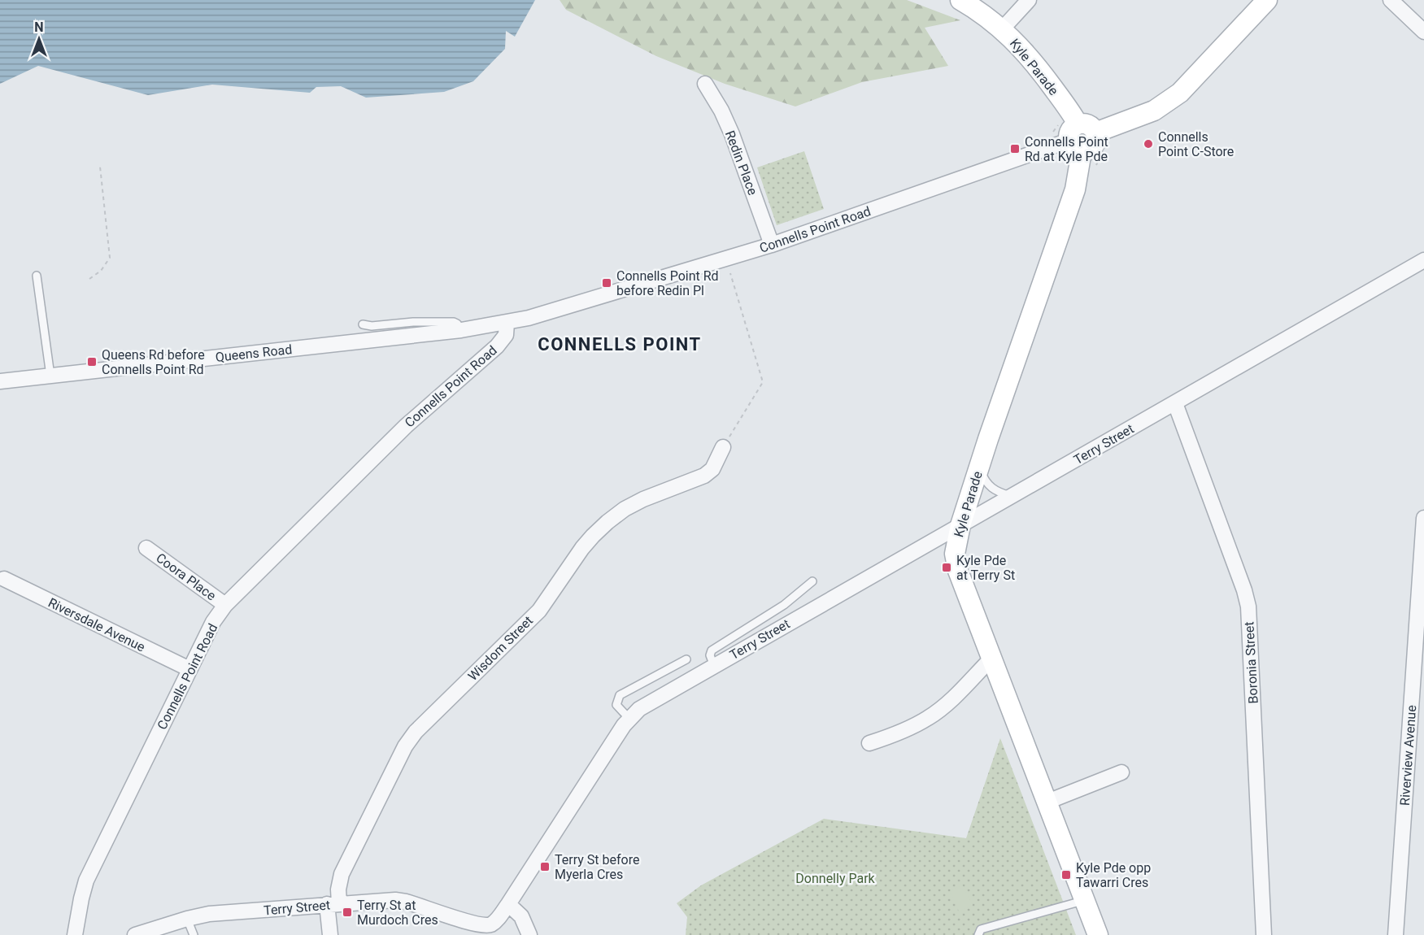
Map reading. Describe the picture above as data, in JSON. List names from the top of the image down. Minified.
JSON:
{"streets":{"street":["Kyle Parade","Redin Place","Connells Point Road","Queens Road","Terry Street","Coora Place","Riversdale Avenue","Wisdom Street","Boronia Street","Riverview Avenue"]},"crossings":[["Kyle Parade","Connells Point Road"],["Kyle Parade","Terry Street"],["Redin Place","Connells Point Road"],["Connells Point Road","Queens Road"],["Connells Point Road","Coora Place"],["Connells Point Road","Riversdale Avenue"],["Terry Street","Wisdom Street"],["Terry Street","Boronia Street"]],"districts":["CONNELLS POINT"],"parks":["Donnelly Park"],"places":{"other":["Connells Point C-Store"],"transit":["Connells Point Rd at Kyle Pde","Connells Point Rd before Redin Pl","Queens Rd before Connells Point Rd","Kyle Pde at Terry St","Terry St before Myerla Cres","Kyle Pde opp Tawarri Cres","Terry St at Murdoch Cres"]},"north":"top"}
